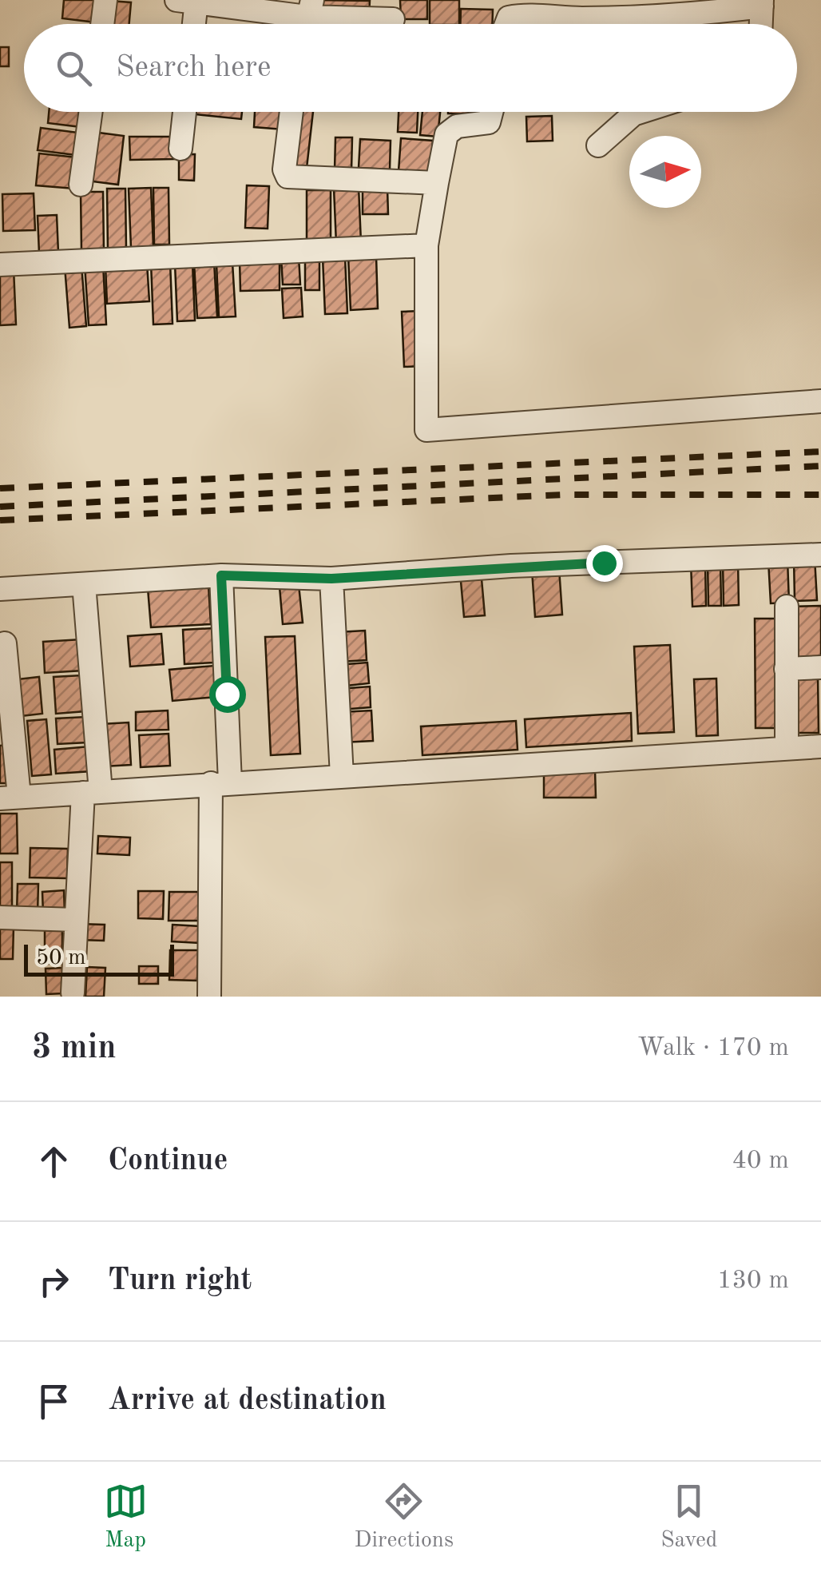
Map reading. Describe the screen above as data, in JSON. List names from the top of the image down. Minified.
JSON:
{"scale_bar":"50 m","north":"right","page":{"search":"Search here","scale":"50 m","heading":["3 min","Walk · 170 m"],"list":[["Continue","40 m"],["Turn right","130 m"],"Arrive at destination"],"nav":["Map","Directions","Saved"]}}
